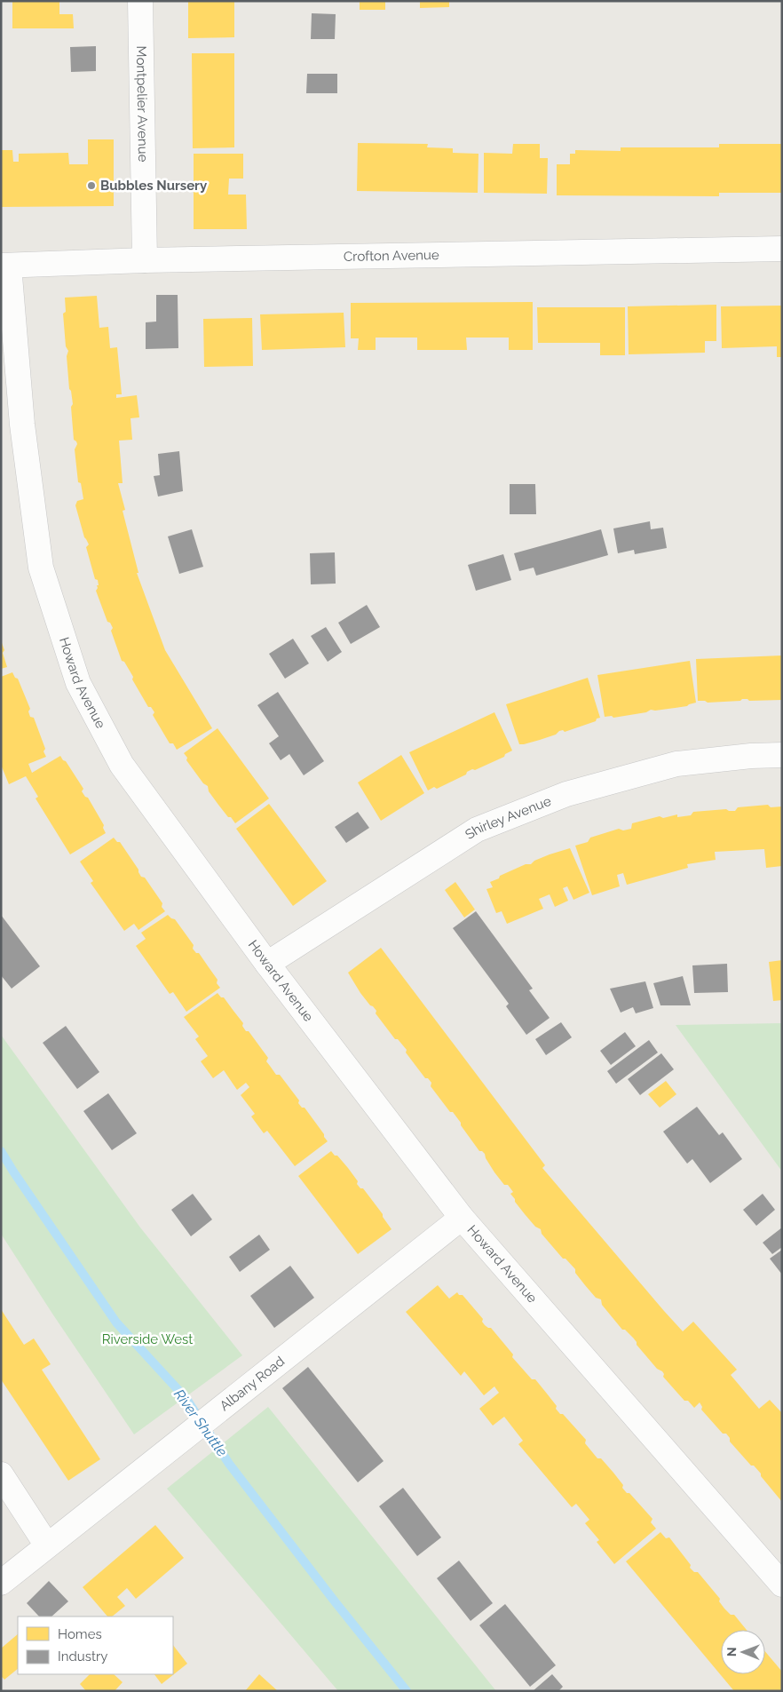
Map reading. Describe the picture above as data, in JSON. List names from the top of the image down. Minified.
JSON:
{"streets":{"street":["Montpelier Avenue","Crofton Avenue","Howard Avenue","Shirley Avenue","Albany Road"]},"crossings":[["Montpelier Avenue","Crofton Avenue"],["Crofton Avenue","Howard Avenue"],["Howard Avenue","Shirley Avenue"],["Howard Avenue","Albany Road"]],"water":["River Shuttle"],"parks":["Riverside West"],"places":["Bubbles Nursery"],"legend":["Homes","Industry"],"north":"left"}
